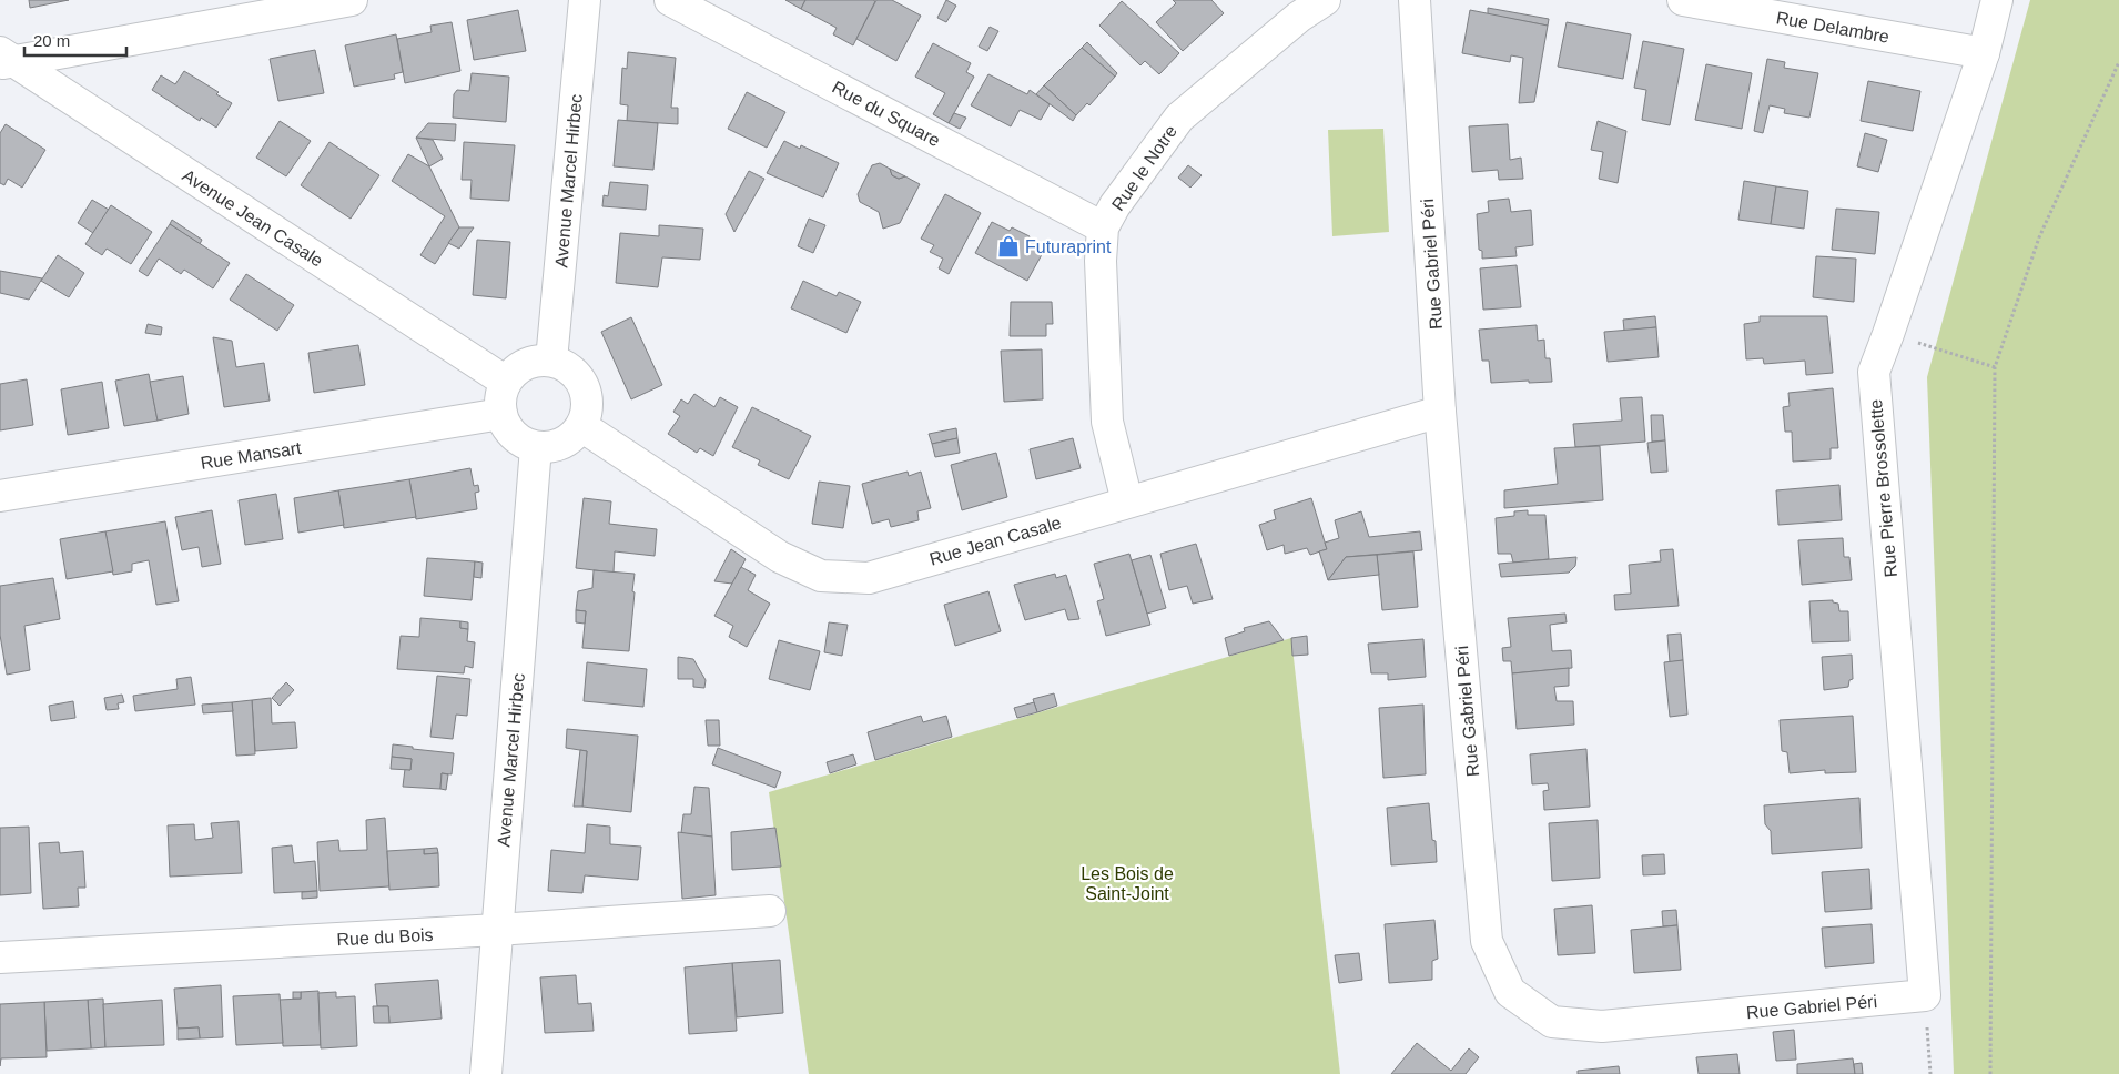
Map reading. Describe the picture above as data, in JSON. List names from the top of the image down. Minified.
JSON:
{"streets":{"street":["Rue Delambre","Rue du Square","Rue le Notre","Avenue Marcel Hirbec","Avenue Jean Casale","Rue Gabriel Péri","Rue Mansart","Rue Pierre Brossolette","Rue Jean Casale","Rue du Bois"]},"crossings":[["Rue Delambre","Rue Pierre Brossolette"],["Rue du Square","Rue le Notre"],["Rue le Notre","Rue Jean Casale"],["Avenue Marcel Hirbec","Avenue Jean Casale"],["Avenue Marcel Hirbec","Rue Mansart"],["Avenue Marcel Hirbec","Rue Jean Casale"],["Avenue Marcel Hirbec","Rue du Bois"],["Avenue Jean Casale","Rue Mansart"],["Avenue Jean Casale","Rue Jean Casale"],["Rue Gabriel Péri","Rue Pierre Brossolette"],["Rue Gabriel Péri","Rue Jean Casale"],["Rue Mansart","Rue Jean Casale"]],"parks":["Les Bois de Saint-Joint"],"places":{"shop":["Futuraprint"]},"scale_bar":"20 m"}
